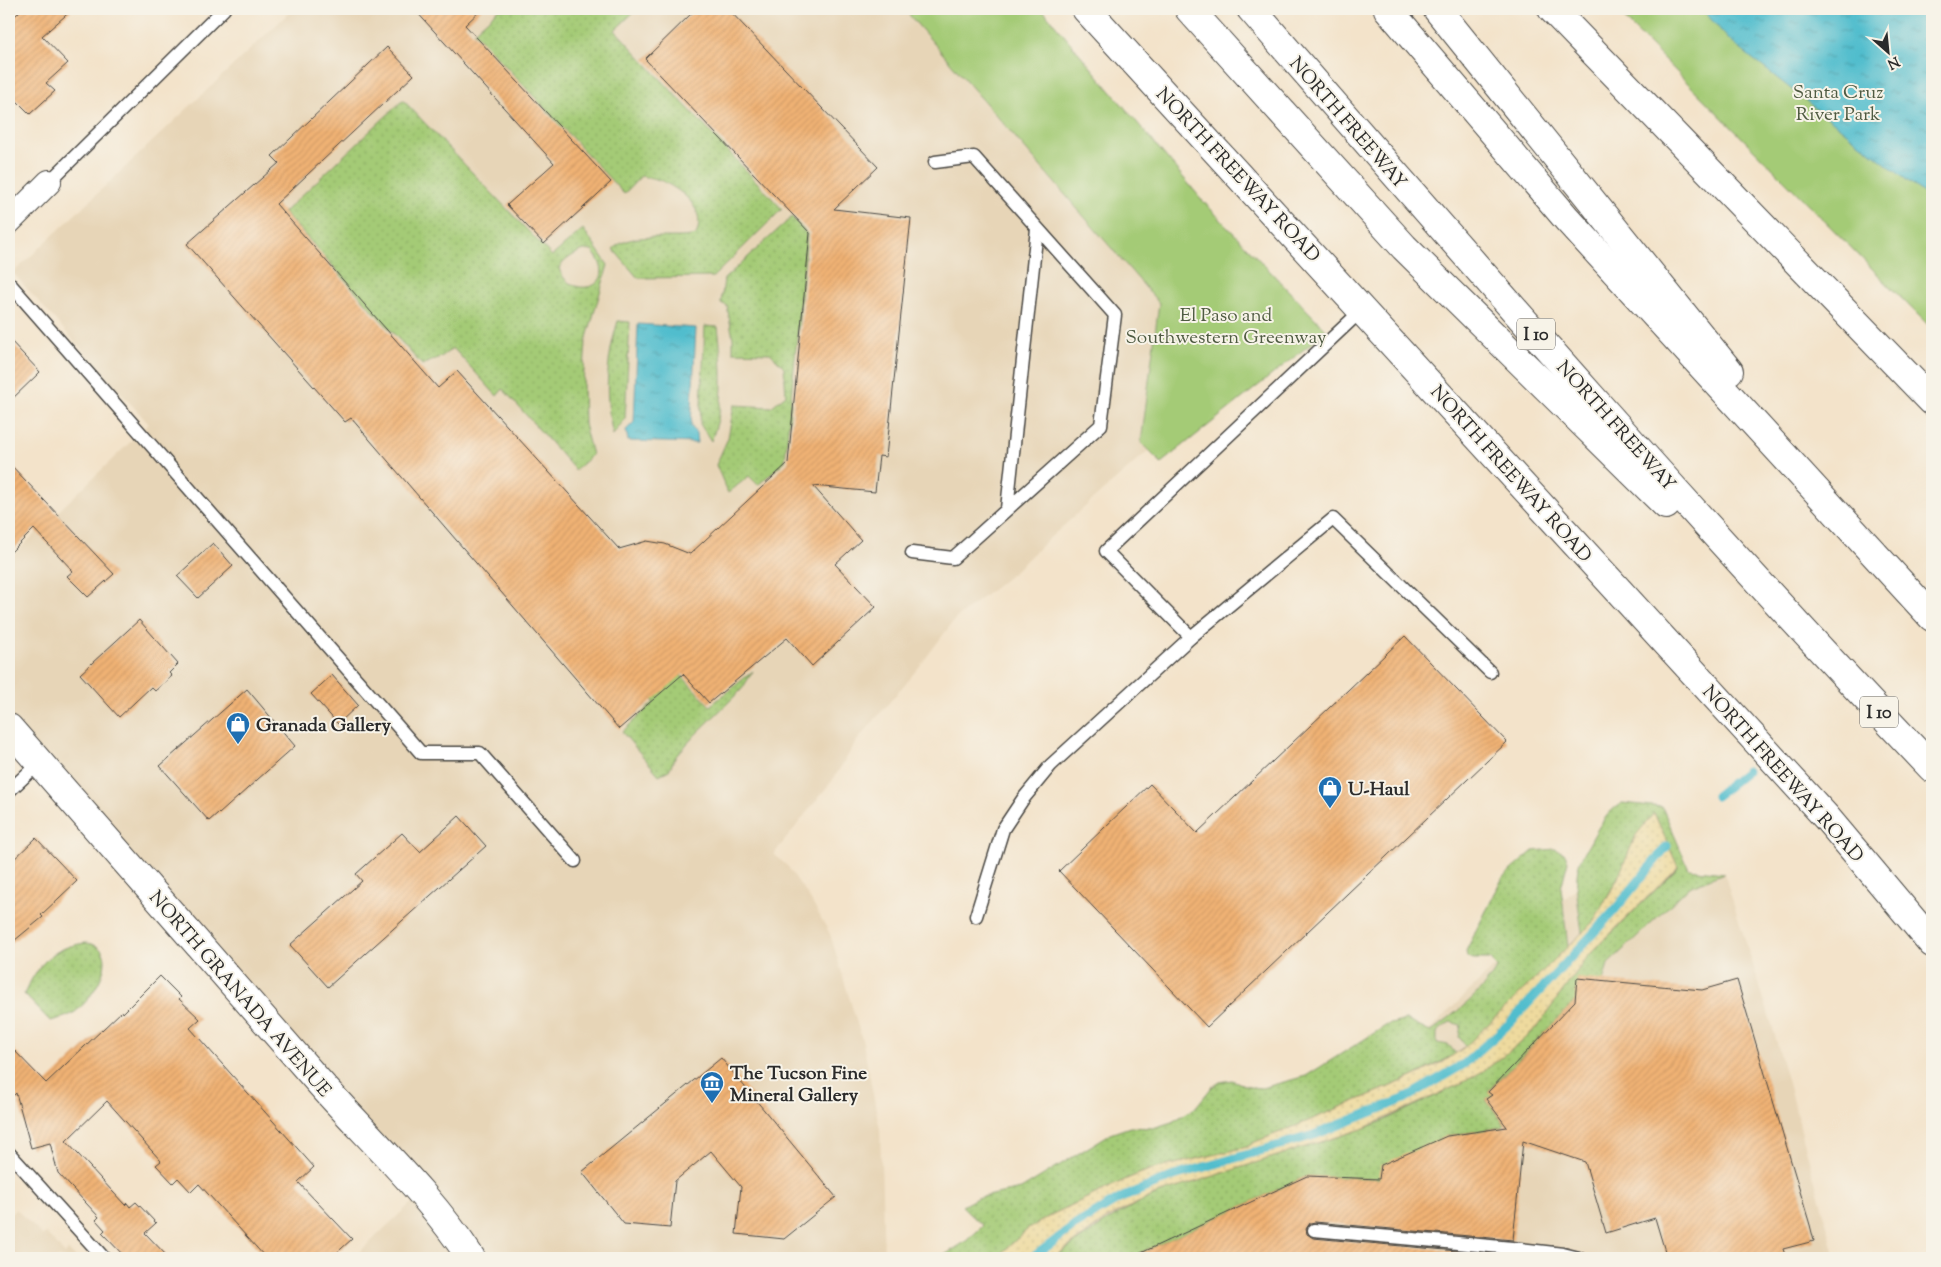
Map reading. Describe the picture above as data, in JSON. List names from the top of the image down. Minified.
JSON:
{"streets":{"main road":["NORTH FREEWAY","NORTH FREEWAY ROAD","I 10","NORTH GRANADA AVENUE"]},"parks":["Santa Cruz River Park","El Paso and Southwestern Greenway"],"places":{"shop":["Granada Gallery","U-Haul"],"museum":["The Tucson Fine Mineral Gallery"]},"north":"bottom right"}
